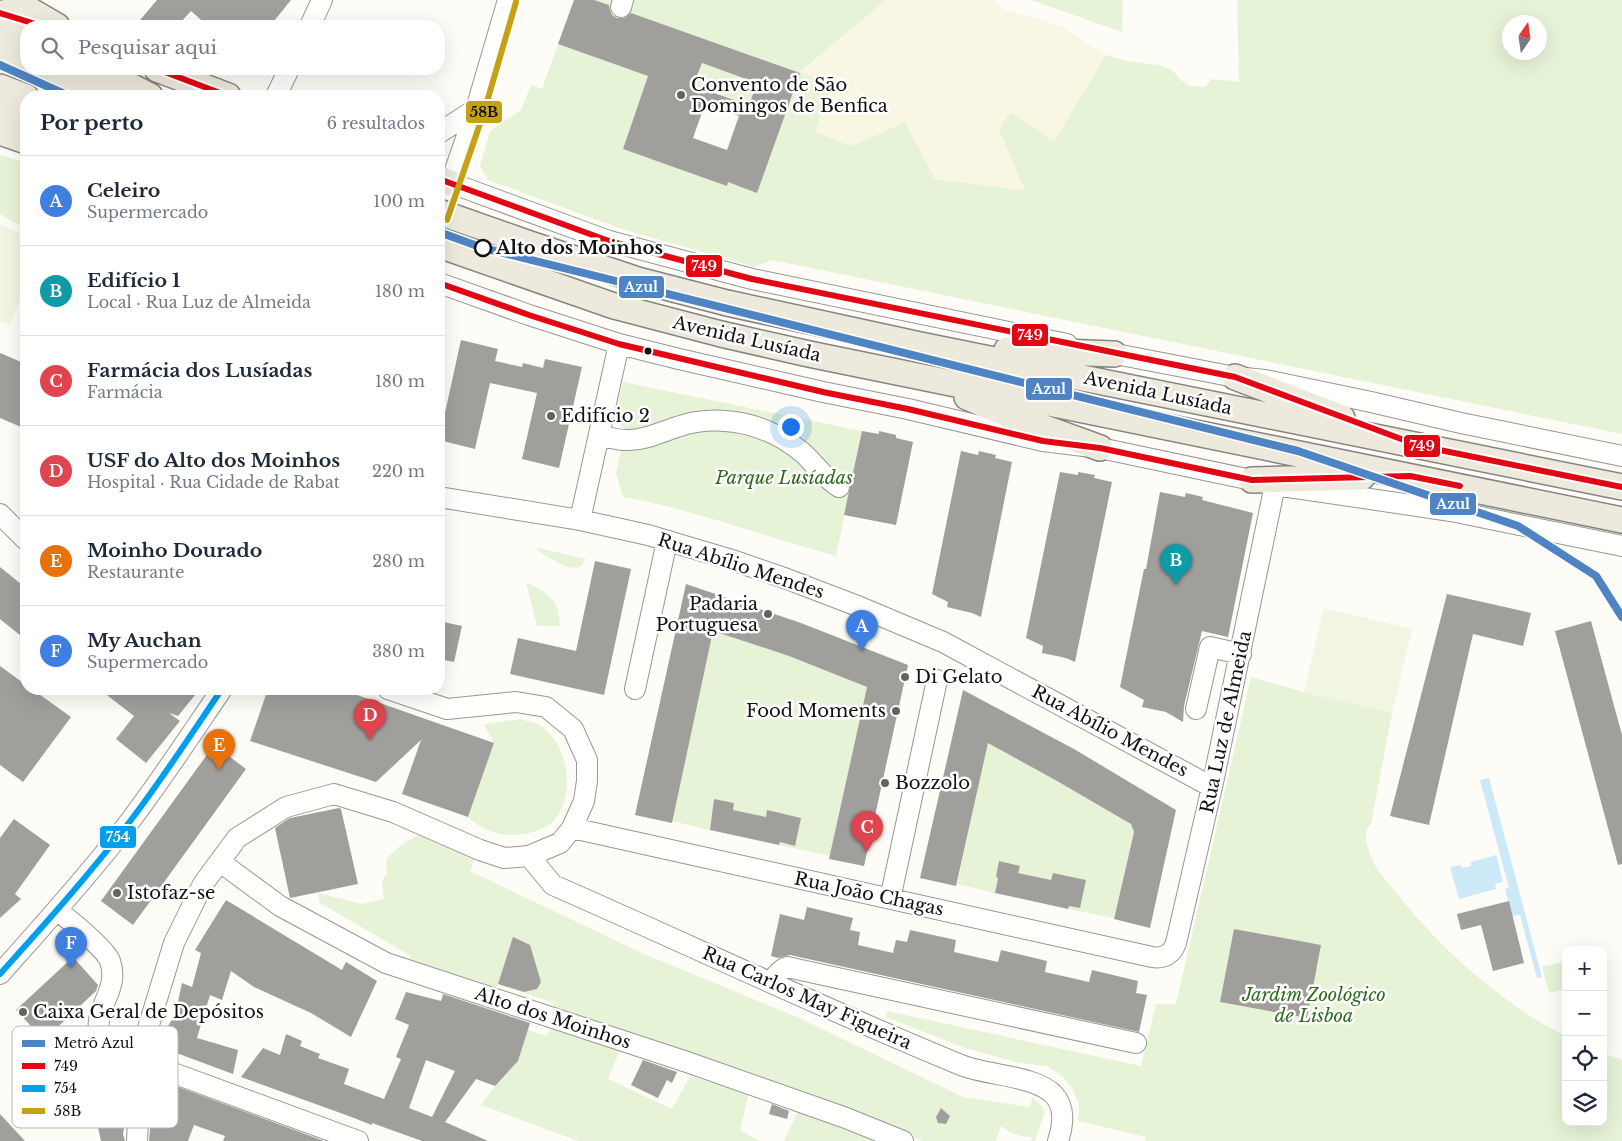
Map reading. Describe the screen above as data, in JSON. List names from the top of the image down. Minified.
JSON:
{"streets":{"main road":["Avenida Lusíada"],"street":["Rua Abílio Mendes","Rua Luz de Almeida","Rua João Chagas","Rua Carlos May Figueira","Alto dos Moinhos"]},"crossings":[["Rua Abílio Mendes","Rua Luz de Almeida"],["Rua Luz de Almeida","Rua João Chagas"]],"parks":["Parque Lusíadas","Jardim Zoológico de Lisboa"],"places":["Convento de São Domingos de Benfica","Alto dos Moinhos","Edifício 2","Padaria Portuguesa","Di Gelato","Food Moments","Bozzolo","Istofaz-se","Caixa Geral de Depósitos"],"lines":["transit line 58B","transit line 749","metro line Azul","transit line 754"],"legend":["Metrô Azul","749","754","58B"],"north":"top","page":{"search":"Pesquisar aqui","heading":["Por perto","6 resultados"],"list":[{"mark":"A","name":"Celeiro","note":"Supermercado","value":"100 m"},{"mark":"B","name":"Edifício 1","note":"Local · Rua Luz de Almeida","value":"180 m"},{"mark":"C","name":"Farmácia dos Lusíadas","note":"Farmácia","value":"180 m"},{"mark":"D","name":"USF do Alto dos Moinhos","note":"Hospital · Rua Cidade de Rabat","value":"220 m"},{"mark":"E","name":"Moinho Dourado","note":"Restaurante","value":"280 m"},{"mark":"F","name":"My Auchan","note":"Supermercado","value":"380 m"}],"pins":["B","A","D","E","C","F"],"map_buttons":["+","−"]}}
